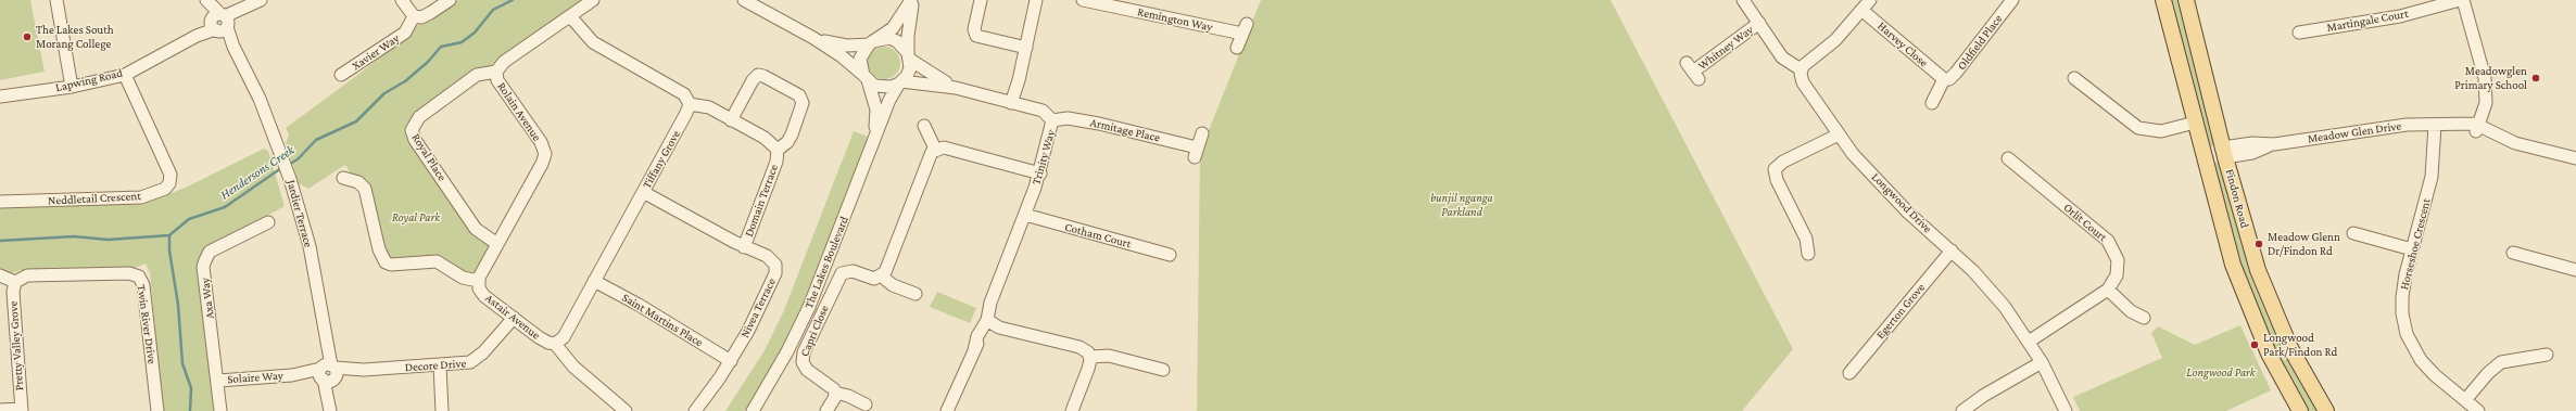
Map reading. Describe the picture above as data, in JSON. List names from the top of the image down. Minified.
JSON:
{"streets":{"main road":["Findon Road"],"street":["Remington Way","Martingale Court","Oldfield Place","Harvey Close","Whitney Way","Xavier Way","Lapwing Road","Rolain Avenue","Armitage Place","Meadow Glen Drive","Royal Place","Trinity Way","Tiffany Grove","Neddletail Crescent","Domain Terrace","Longwood Drive","Jardier Terrace","Orlit Court","Cotham Court","Horseshoe Crescent","The Lakes Boulevard","Axa Way","Nivea Terrace","Egerton Grove","Astair Avenue","Saint Martins Place","Twin River Drive","Capri Close","Pretty Valley Grove","Decore Drive","Solaire Way"]},"crossings":[["Oldfield Place","Harvey Close"],["Lapwing Road","Neddletail Crescent"],["Lapwing Road","Jardier Terrace"],["Rolain Avenue","Royal Place"],["Rolain Avenue","Astair Avenue"],["Armitage Place","Trinity Way"],["Meadow Glen Drive","Findon Road"],["Meadow Glen Drive","Horseshoe Crescent"],["Trinity Way","Cotham Court"],["Trinity Way","The Lakes Boulevard"],["Tiffany Grove","Domain Terrace"],["Tiffany Grove","Nivea Terrace"],["Tiffany Grove","Astair Avenue"],["Tiffany Grove","Saint Martins Place"],["Domain Terrace","Nivea Terrace"],["Longwood Drive","Egerton Grove"],["Jardier Terrace","Decore Drive"],["Jardier Terrace","Solaire Way"],["Axa Way","Solaire Way"],["Nivea Terrace","Saint Martins Place"],["Astair Avenue","Decore Drive"],["Twin River Drive","Pretty Valley Grove"],["Decore Drive","Solaire Way"]],"water":["Hendersons Creek"],"parks":["bunjil nganga Parkland","Royal Park","Longwood Park"],"places":["The Lakes South Morang College","Meadowglen Primary School","Meadow Glenn Dr/Findon Rd","Longwood Park/Findon Rd"]}
